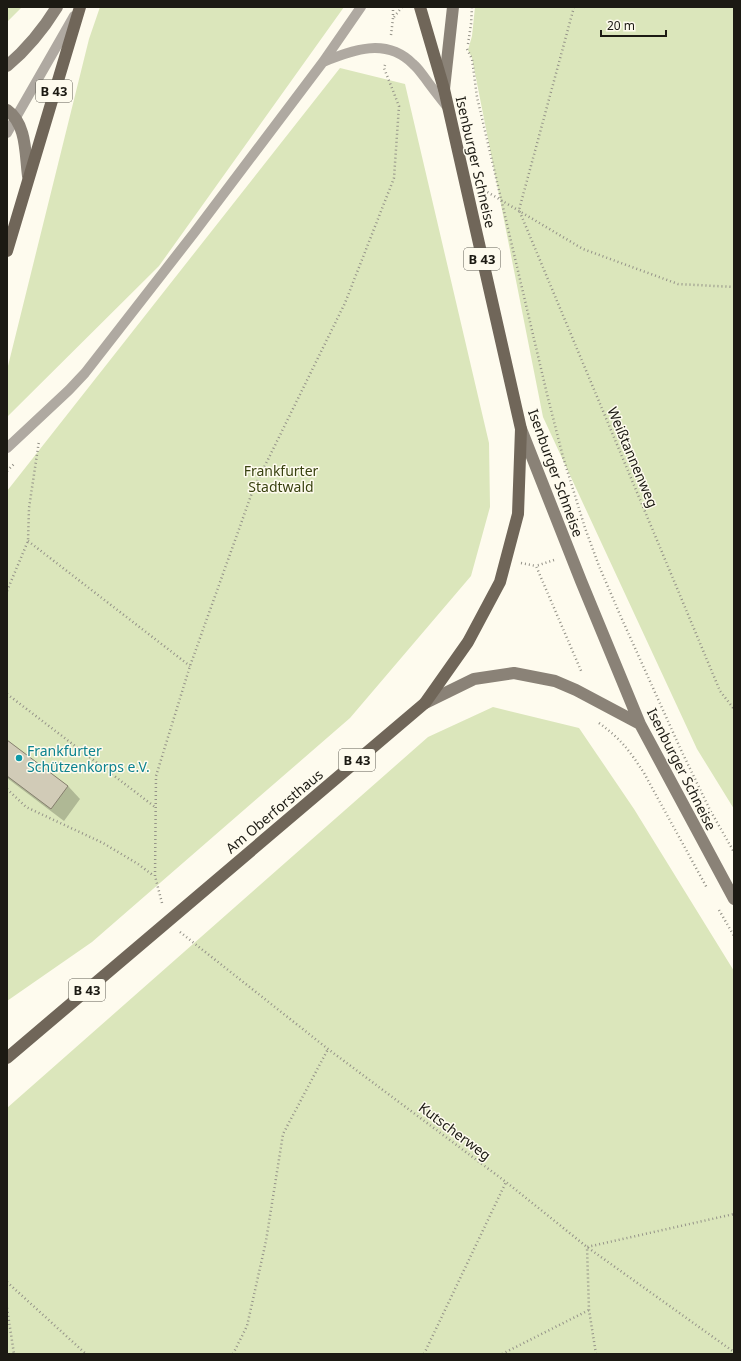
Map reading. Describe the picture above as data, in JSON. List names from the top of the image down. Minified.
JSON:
{"streets":{"main road":["B 43","Isenburger Schneise","Am Oberforsthaus"],"path":["Weißtannenweg","Kutscherweg"]},"crossings":[["Isenburger Schneise","Am Oberforsthaus"],["Am Oberforsthaus","Kutscherweg"]],"parks":["Frankfurter Stadtwald"],"places":["Frankfurter Schützenkorps e.V."],"scale_bar":"20 m"}
